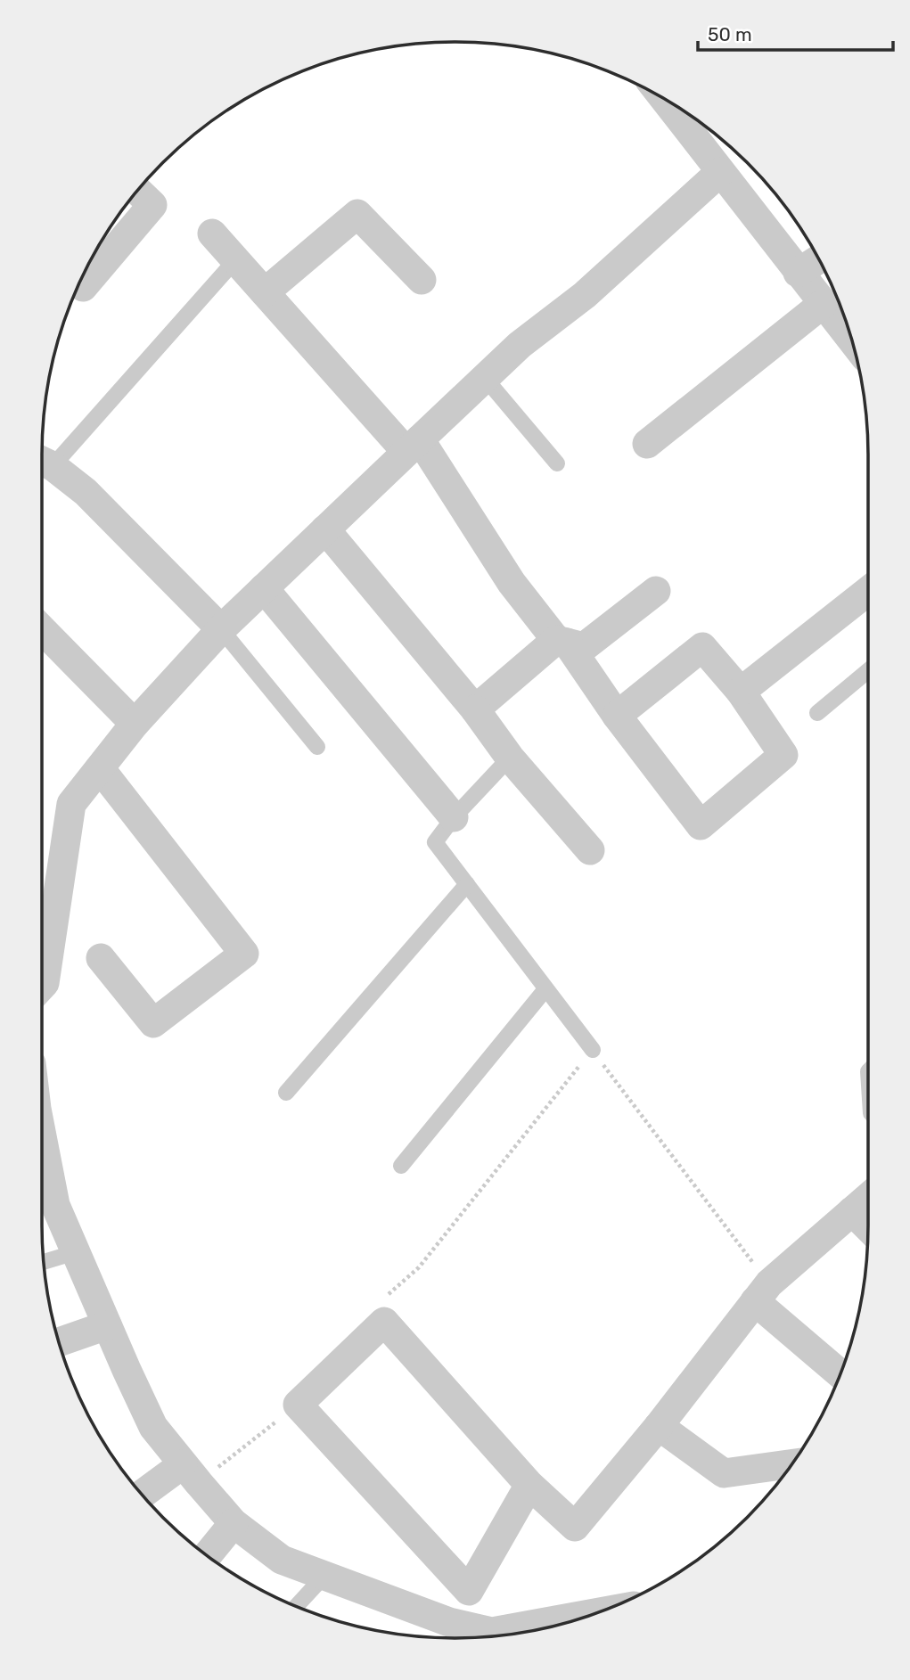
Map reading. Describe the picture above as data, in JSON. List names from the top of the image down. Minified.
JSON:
{"scale_bar":"50 m"}
